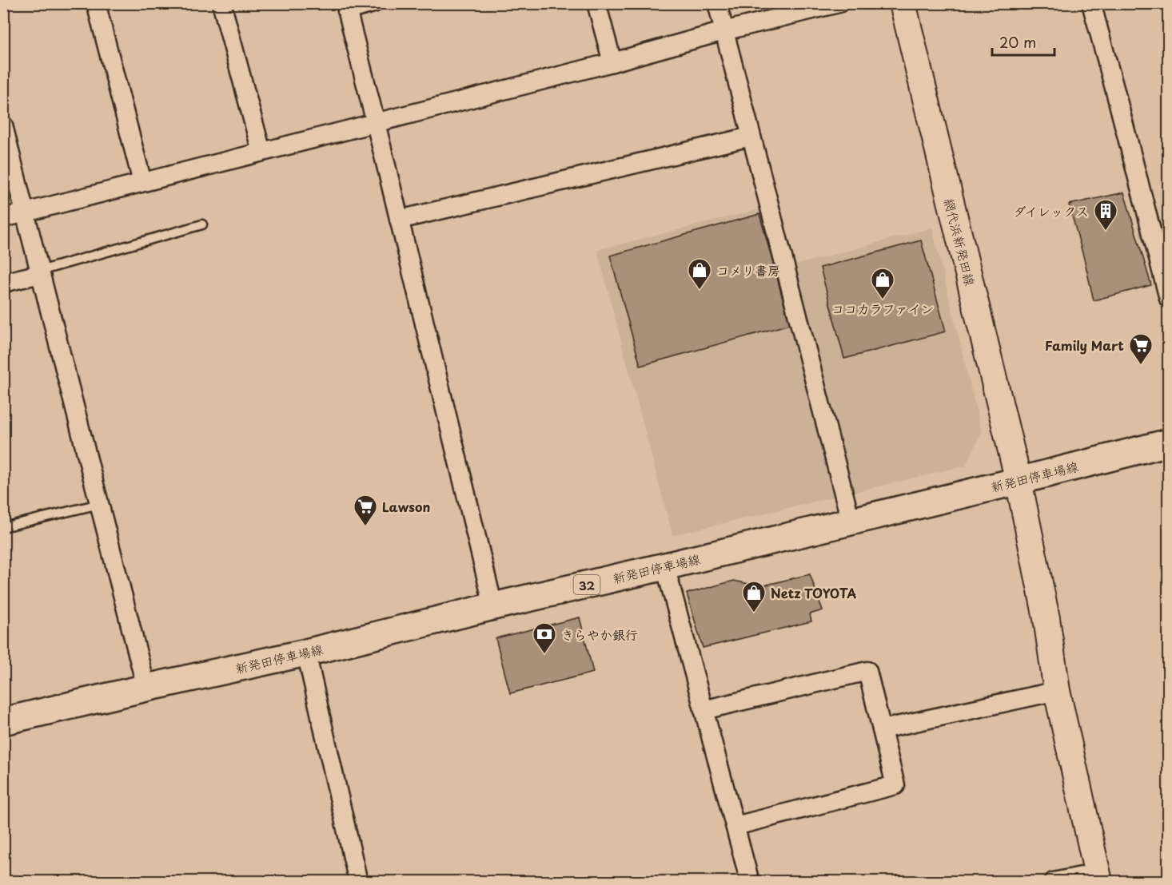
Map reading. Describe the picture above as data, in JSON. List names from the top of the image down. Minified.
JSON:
{"streets":{"main road":["網代浜新発田線","新発田停車場線","32"]},"crossings":[["網代浜新発田線","新発田停車場線"]],"places":{"building":["ダイレックス"],"shop":["コメリ書房","ココカラファイン","Netz TOYOTA"],"supermarket":["Family Mart","Lawson"],"bank":["きらやか銀行"]},"scale_bar":"20 m"}
